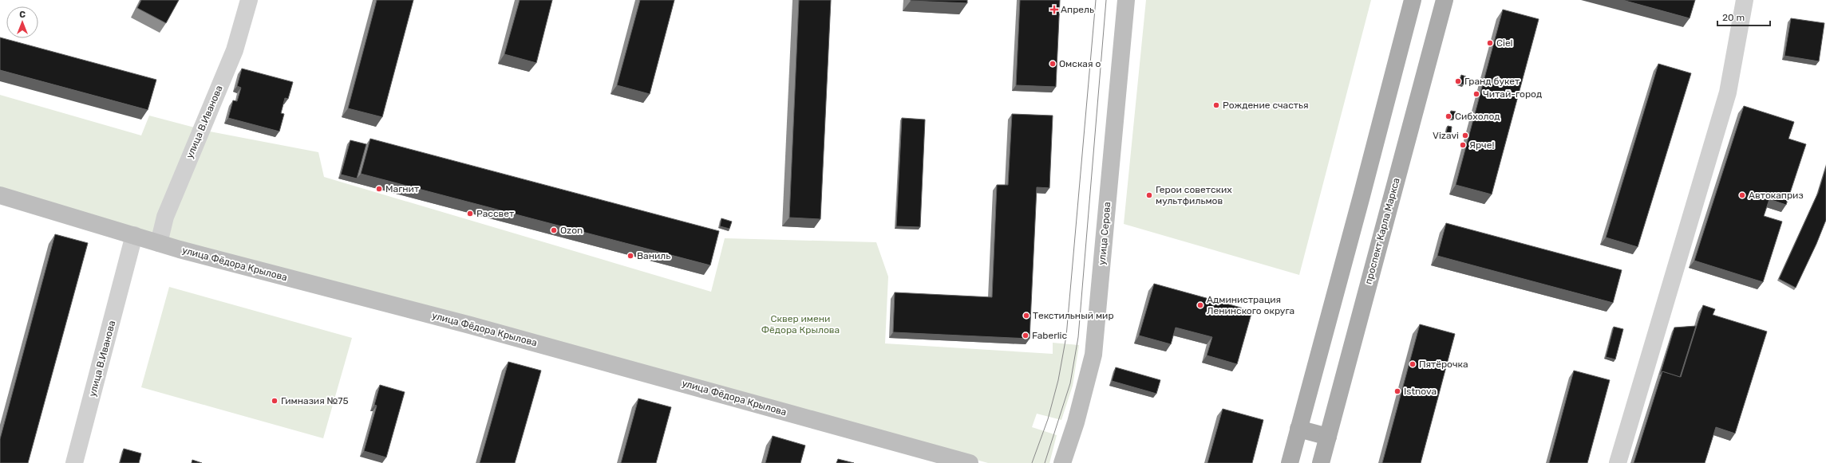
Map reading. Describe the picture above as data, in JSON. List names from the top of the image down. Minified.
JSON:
{"streets":{"main road":["проспект Карла Маркса"],"street":["улица В.Иванова","улица Серова","улица Фёдора Крылова"]},"crossings":[["улица В.Иванова","улица Фёдора Крылова"]],"parks":["Сквер имени Фёдора Крылова"],"places":{"health":["Апрель"],"other":["Ciel","Омская о","Гранд букет","Читай-город","Рождение счастья","Сибхолод","Vizavi","Ярче!","Магнит","Герои советских мультфильмов","Автокаприз","Рассвет","Ozon","Ваниль","Администрация Ленинского округа","Текстильный мир","Faberlic","Пятёрочка","Istnova","Гимназия №75"]},"scale_bar":"20 m","north":"top"}
